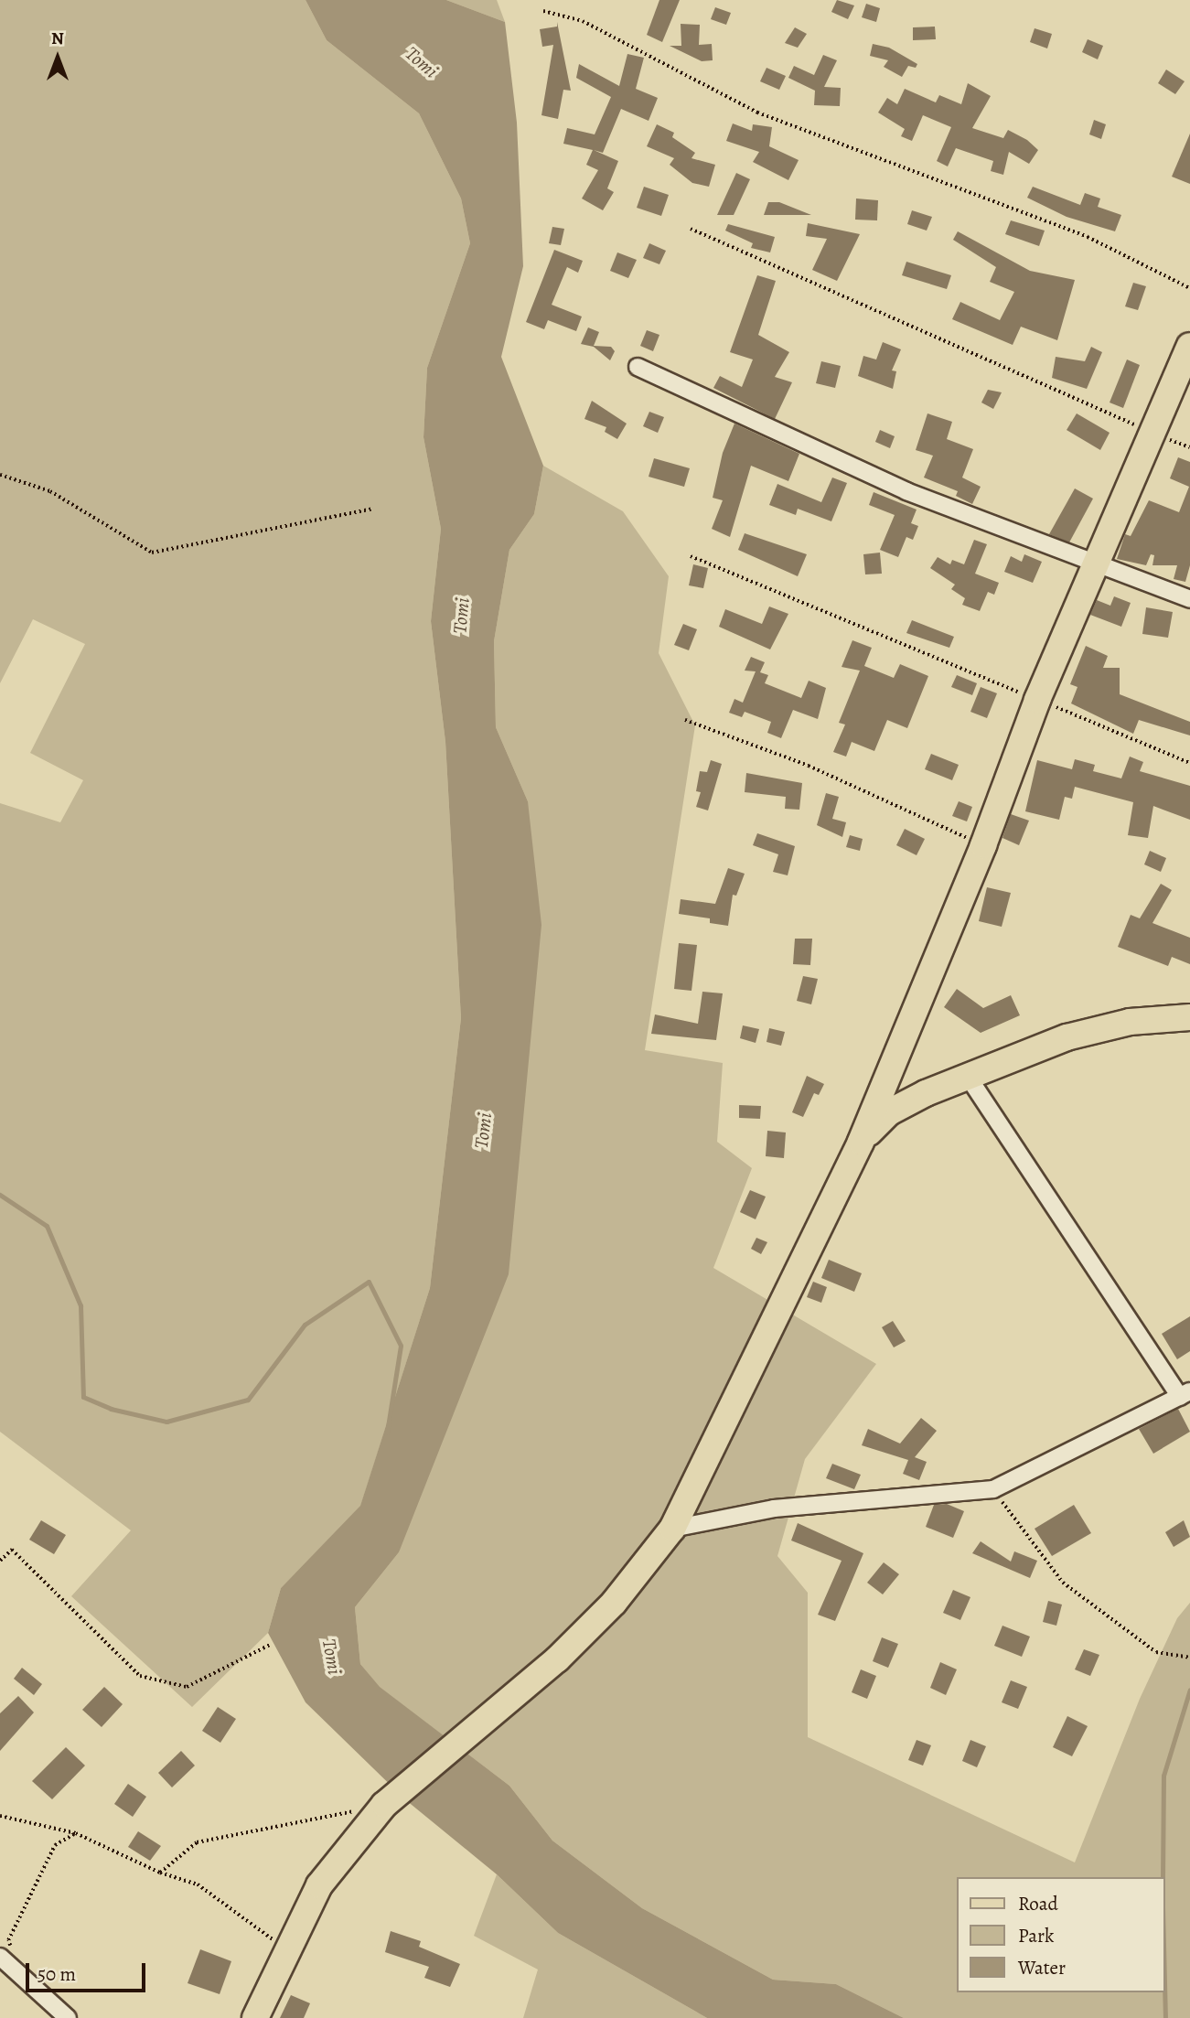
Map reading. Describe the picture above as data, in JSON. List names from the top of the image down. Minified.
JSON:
{"water":["Tomi"],"legend":["Road","Park","Water"],"scale_bar":"50 m","north":"top"}
